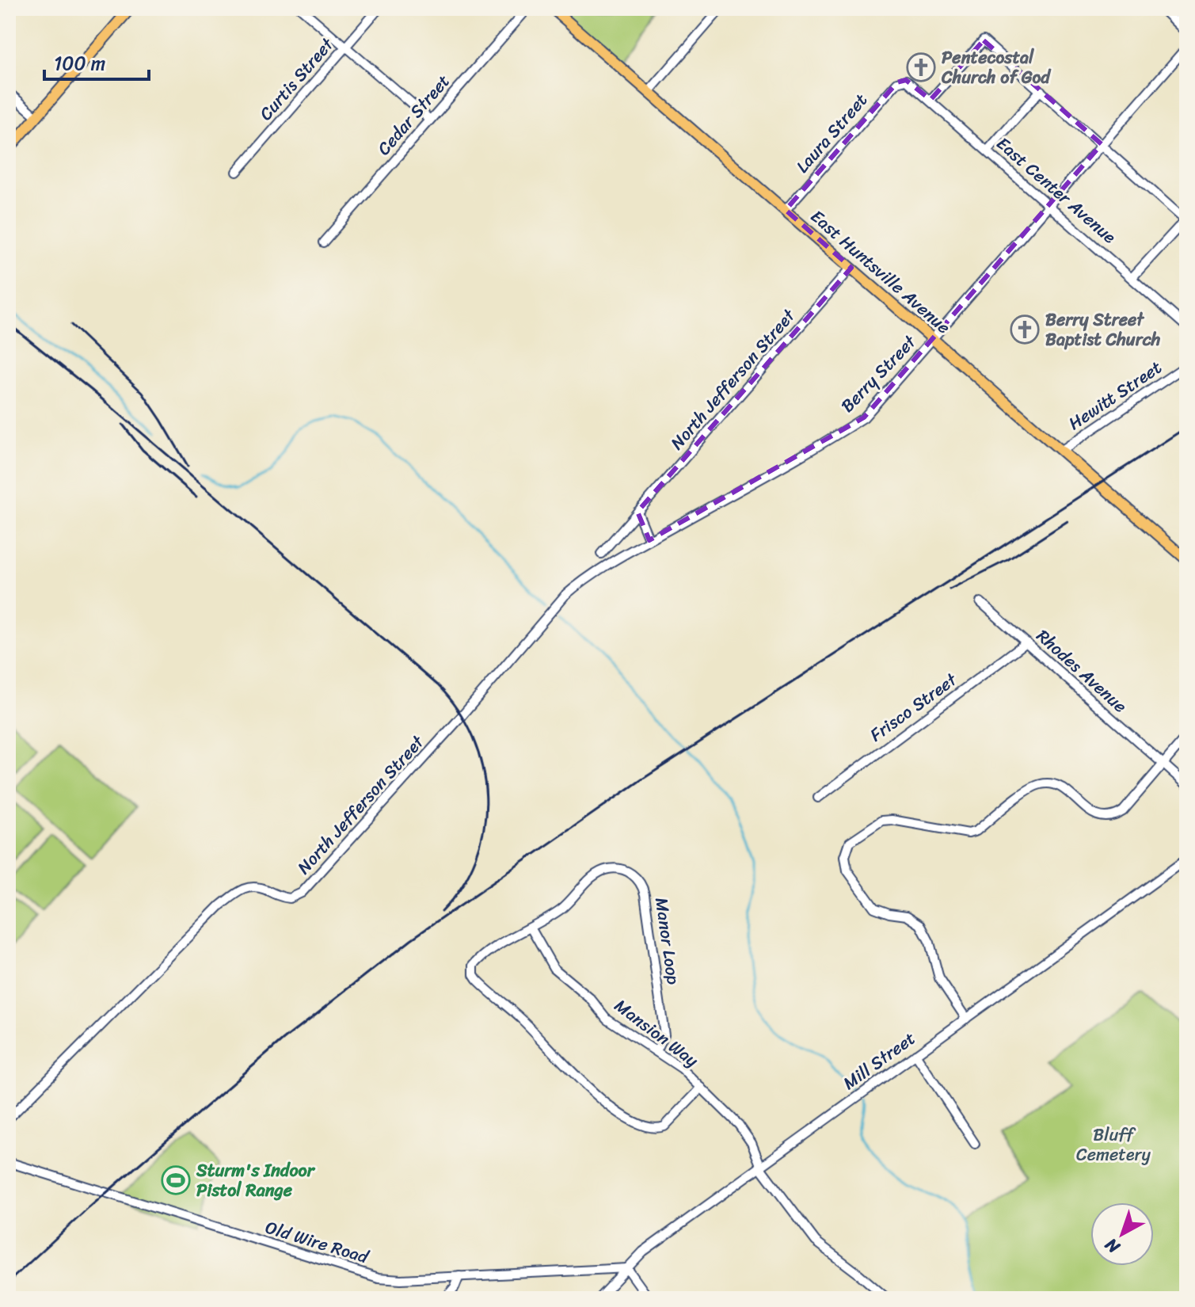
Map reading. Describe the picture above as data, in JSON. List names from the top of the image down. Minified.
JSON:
{"streets":{"main road":["East Huntsville Avenue"],"street":["Curtis Street","Cedar Street","Laura Street","East Center Avenue","Berry Street","North Jefferson Street","Hewitt Street","Rhodes Avenue","Frisco Street","Manor Loop","Mansion Way","Mill Street","Old Wire Road"]},"crossings":[["Laura Street","East Center Avenue"],["Laura Street","East Huntsville Avenue"],["East Center Avenue","Berry Street"],["East Huntsville Avenue","Berry Street"],["East Huntsville Avenue","North Jefferson Street"],["East Huntsville Avenue","Hewitt Street"],["Berry Street","North Jefferson Street"],["Rhodes Avenue","Frisco Street"],["Manor Loop","Mansion Way"],["Mansion Way","Mill Street"],["Mill Street","Old Wire Road"]],"parks":["Bluff Cemetery"],"places":{"church":["Pentecostal Church of God","Berry Street Baptist Church"],"sports":["Sturm's Indoor Pistol Range"]},"scale_bar":"100 m","north":"bottom left"}
